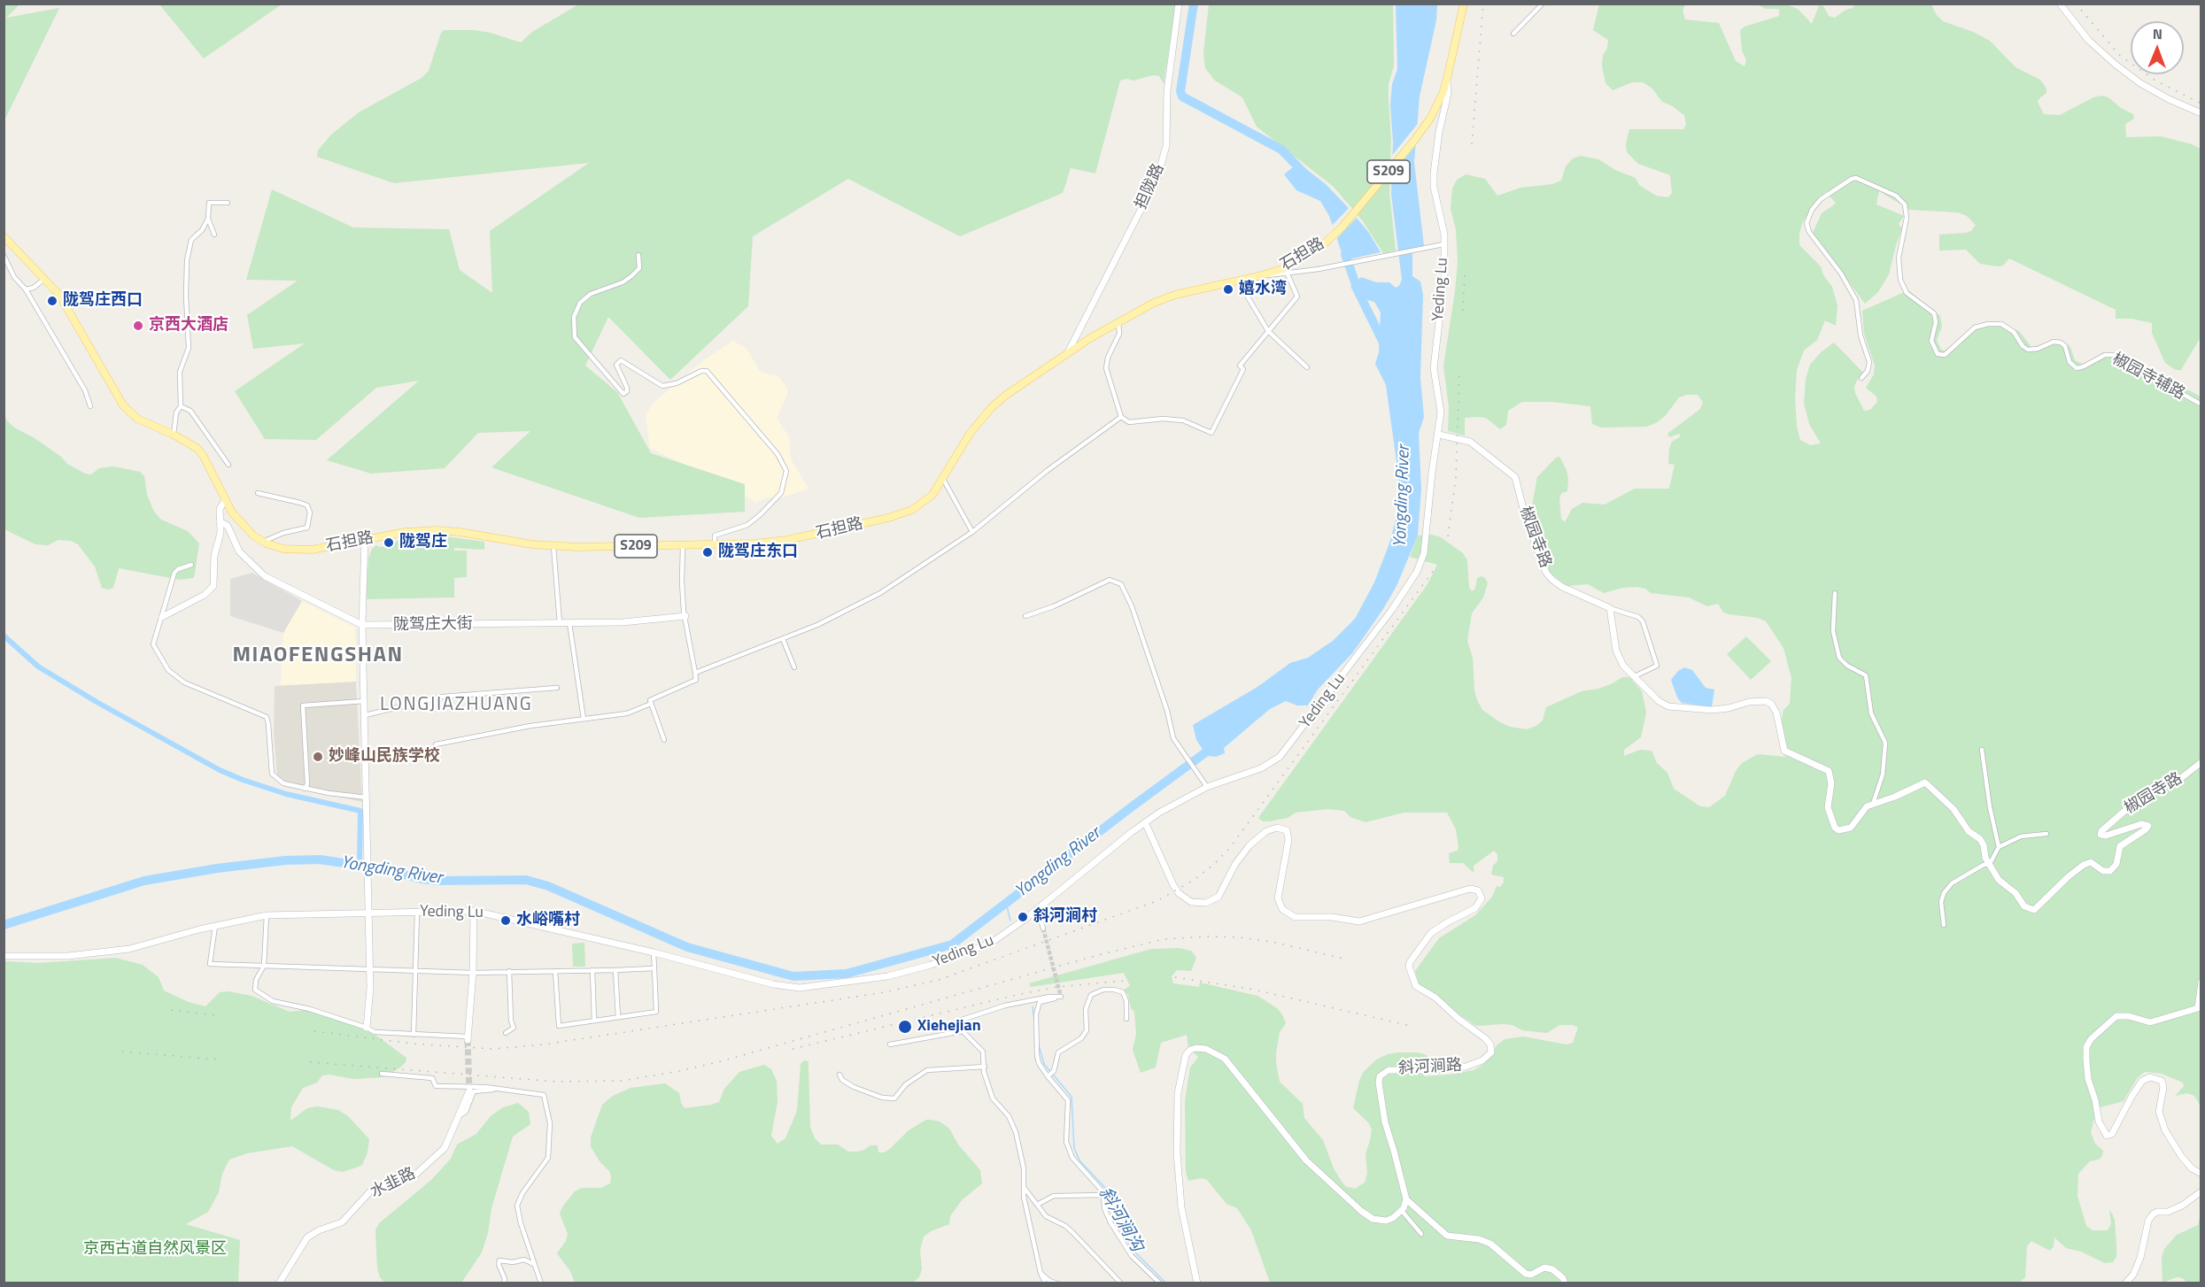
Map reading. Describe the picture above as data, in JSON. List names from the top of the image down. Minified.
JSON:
{"streets":{"main road":["S209","石担路"],"street":["担陇路","Yeding Lu","椒园寺辅路","椒园寺路","陇驾庄大街","斜河涧路","水韭路"]},"crossings":[["担陇路","石担路"],["石担路","Yeding Lu"],["Yeding Lu","椒园寺路"],["Yeding Lu","斜河涧路"]],"districts":["MIAOFENGSHAN","LONGJIAZHUANG"],"water":["Yongding River","斜河涧沟"],"parks":["京西古道自然风景区"],"places":["嬉水湾","陇驾庄西口","京西大酒店","陇驾庄","陇驾庄东口","妙峰山民族学校","斜河涧村","水峪嘴村","Xiehejian"],"north":"top"}
